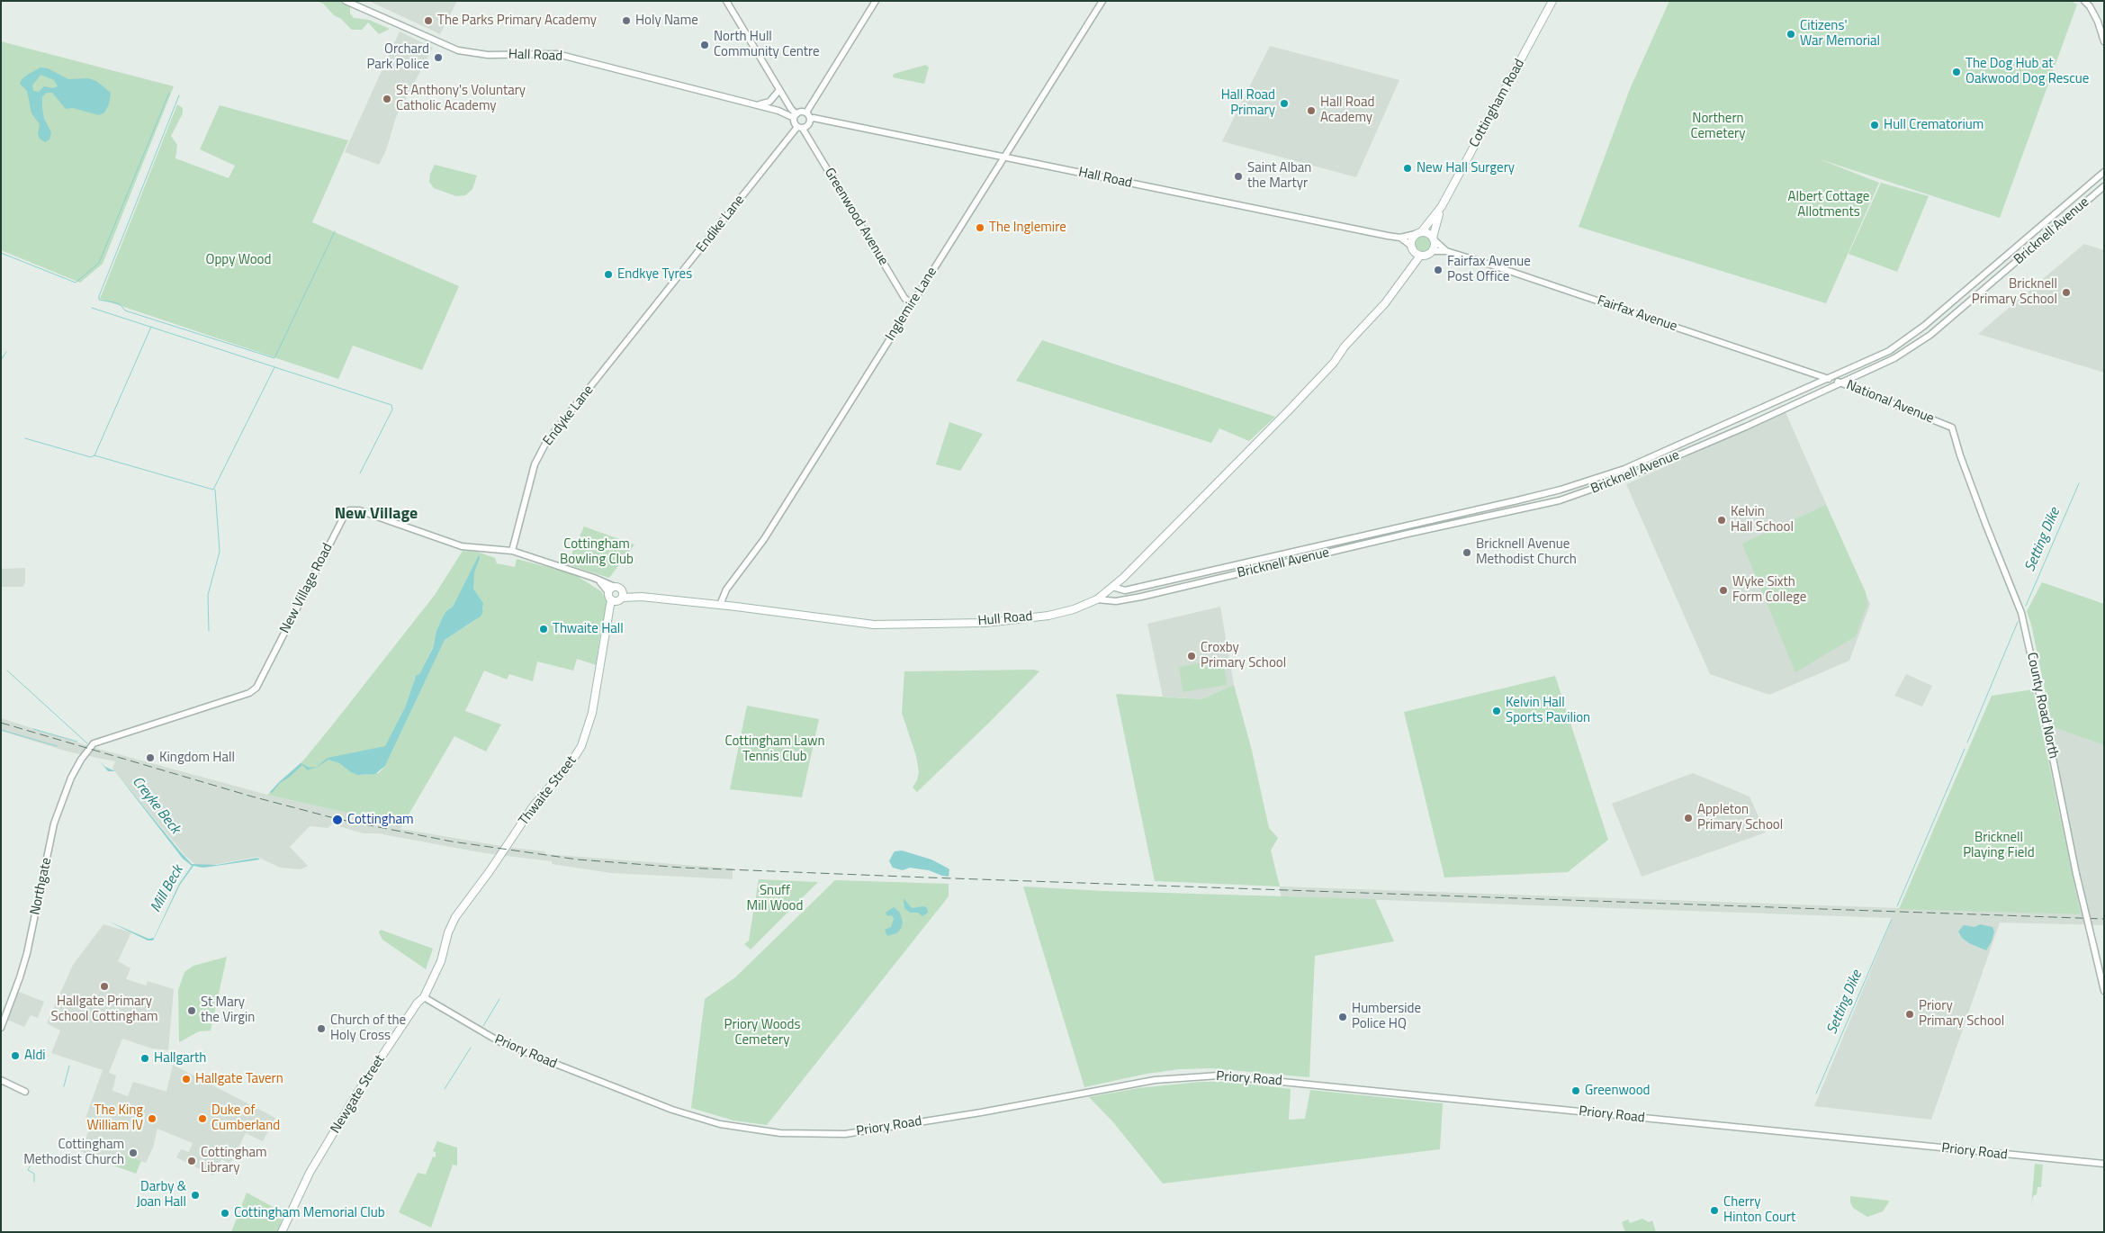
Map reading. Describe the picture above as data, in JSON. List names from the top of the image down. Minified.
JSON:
{"streets":{"main road":["Cottingham Road","Hull Road","Thwaite Street","Newgate Street"],"street":["Hall Road","Greenwood Avenue","Endike Lane","Bricknell Avenue","Inglemire Lane","Fairfax Avenue","National Avenue","Endyke Lane","New Village Road","County Road North","Northgate","Priory Road"]},"crossings":[["Hall Road","Cottingham Road"],["Hall Road","Greenwood Avenue"],["Hall Road","Endike Lane"],["Hall Road","Inglemire Lane"],["Hall Road","Fairfax Avenue"],["Cottingham Road","Fairfax Avenue"],["Greenwood Avenue","Endike Lane"],["Greenwood Avenue","Inglemire Lane"],["Endike Lane","Endyke Lane"],["Bricknell Avenue","Fairfax Avenue"],["Bricknell Avenue","National Avenue"],["Bricknell Avenue","Hull Road"],["Inglemire Lane","Hull Road"],["Fairfax Avenue","National Avenue"],["National Avenue","County Road North"],["Endyke Lane","New Village Road"],["New Village Road","Hull Road"],["New Village Road","Thwaite Street"],["New Village Road","Northgate"],["Hull Road","Thwaite Street"],["Thwaite Street","Newgate Street"],["Priory Road","Newgate Street"]],"districts":["New Village"],"water":["Setting Dike","Creyke Beck","Mill Beck"],"parks":["Northern Cemetery","Albert Cottage Allotments","Oppy Wood","Cottingham Bowling Club","Cottingham Lawn Tennis Club","Bricknell Playing Field","Snuff Mill Wood","Priory Woods Cemetery"],"places":["The Parks Primary Academy","Holy Name","Citizens' War Memorial","North Hull Community Centre","Orchard Park Police","The Dog Hub at Oakwood Dog Rescue","St Anthony's Voluntary Catholic Academy","Hall Road Primary","Hall Road Academy","Hull Crematorium","New Hall Surgery","Saint Alban the Martyr","The Inglemire","Fairfax Avenue Post Office","Endkye Tyres","Bricknell Primary School","Kelvin Hall School","Bricknell Avenue Methodist Church","Wyke Sixth Form College","Thwaite Hall","Croxby Primary School","Kelvin Hall Sports Pavilion","Kingdom Hall","Appleton Primary School","Cottingham","Hallgate Primary School Cottingham","St Mary the Virgin","Priory Primary School","Humberside Police HQ","Church of the Holy Cross","Aldi","Hallgarth","Hallgate Tavern","Greenwood","The King William IV","Duke of Cumberland","Cottingham Methodist Church","Cottingham Library","Darby & Joan Hall","Cherry Hinton Court","Cottingham Memorial Club"]}
